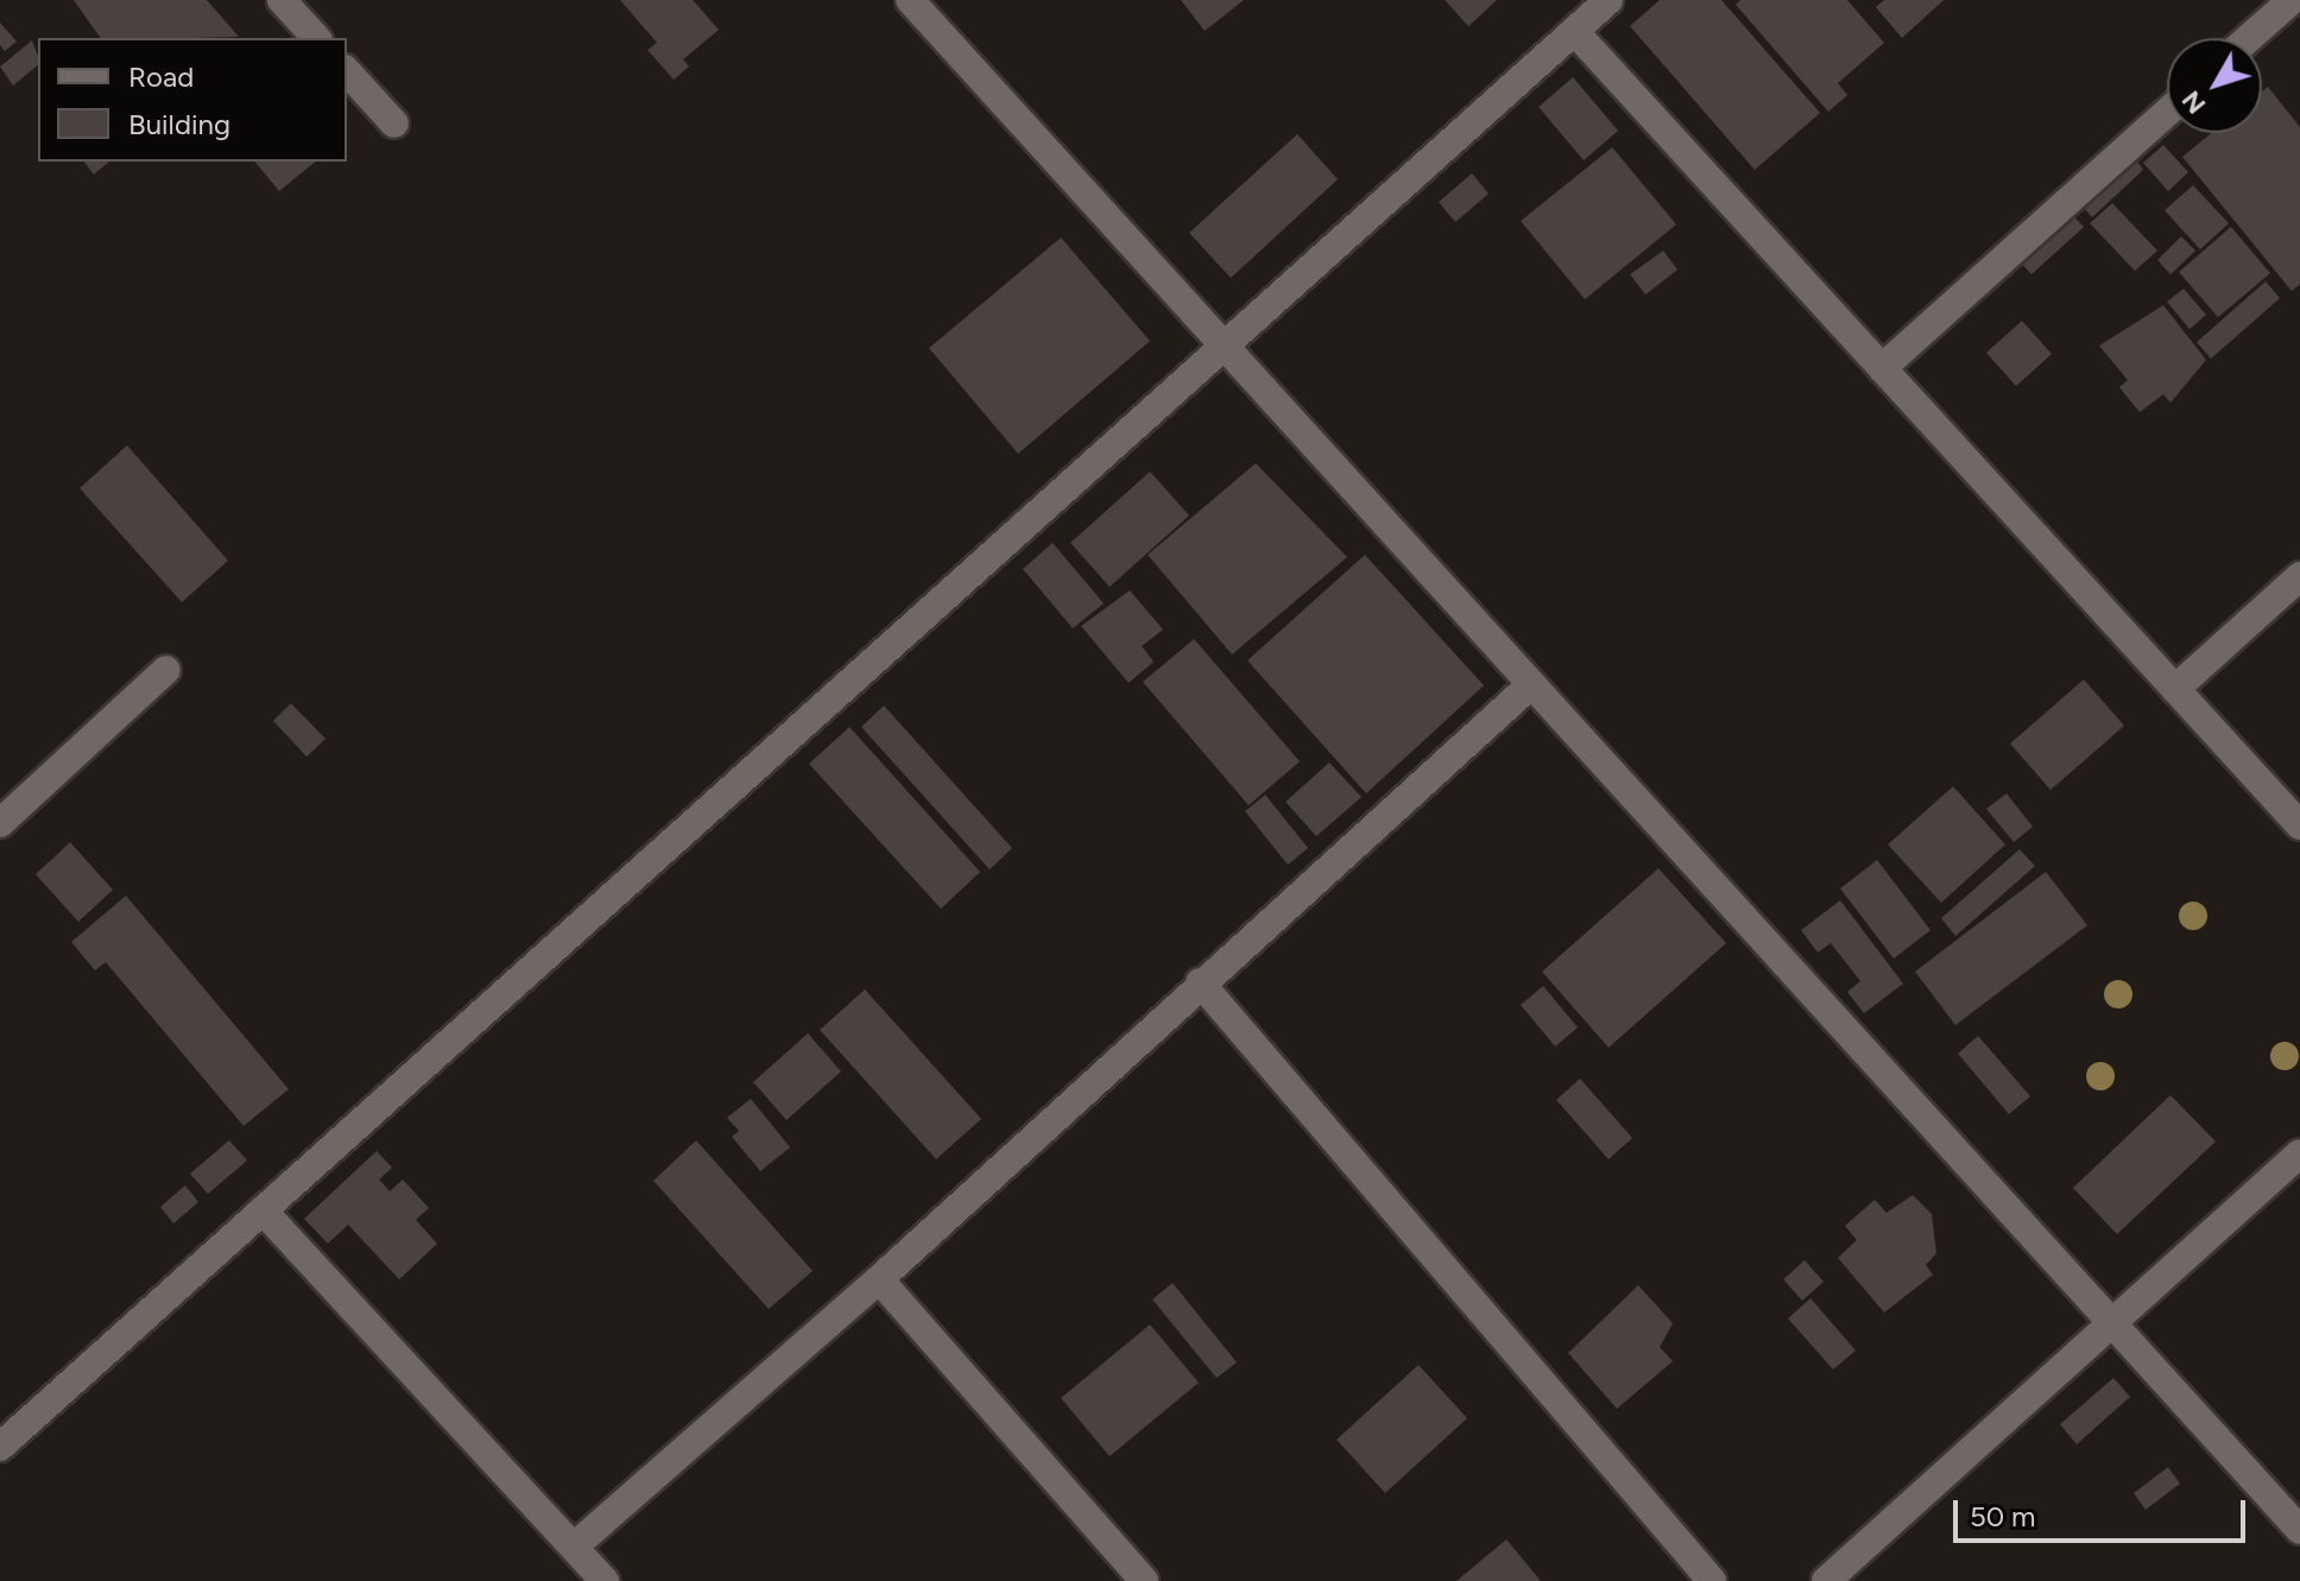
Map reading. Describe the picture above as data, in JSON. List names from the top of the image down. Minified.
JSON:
{"legend":["Road","Building"],"scale_bar":"50 m","north":"bottom left"}
